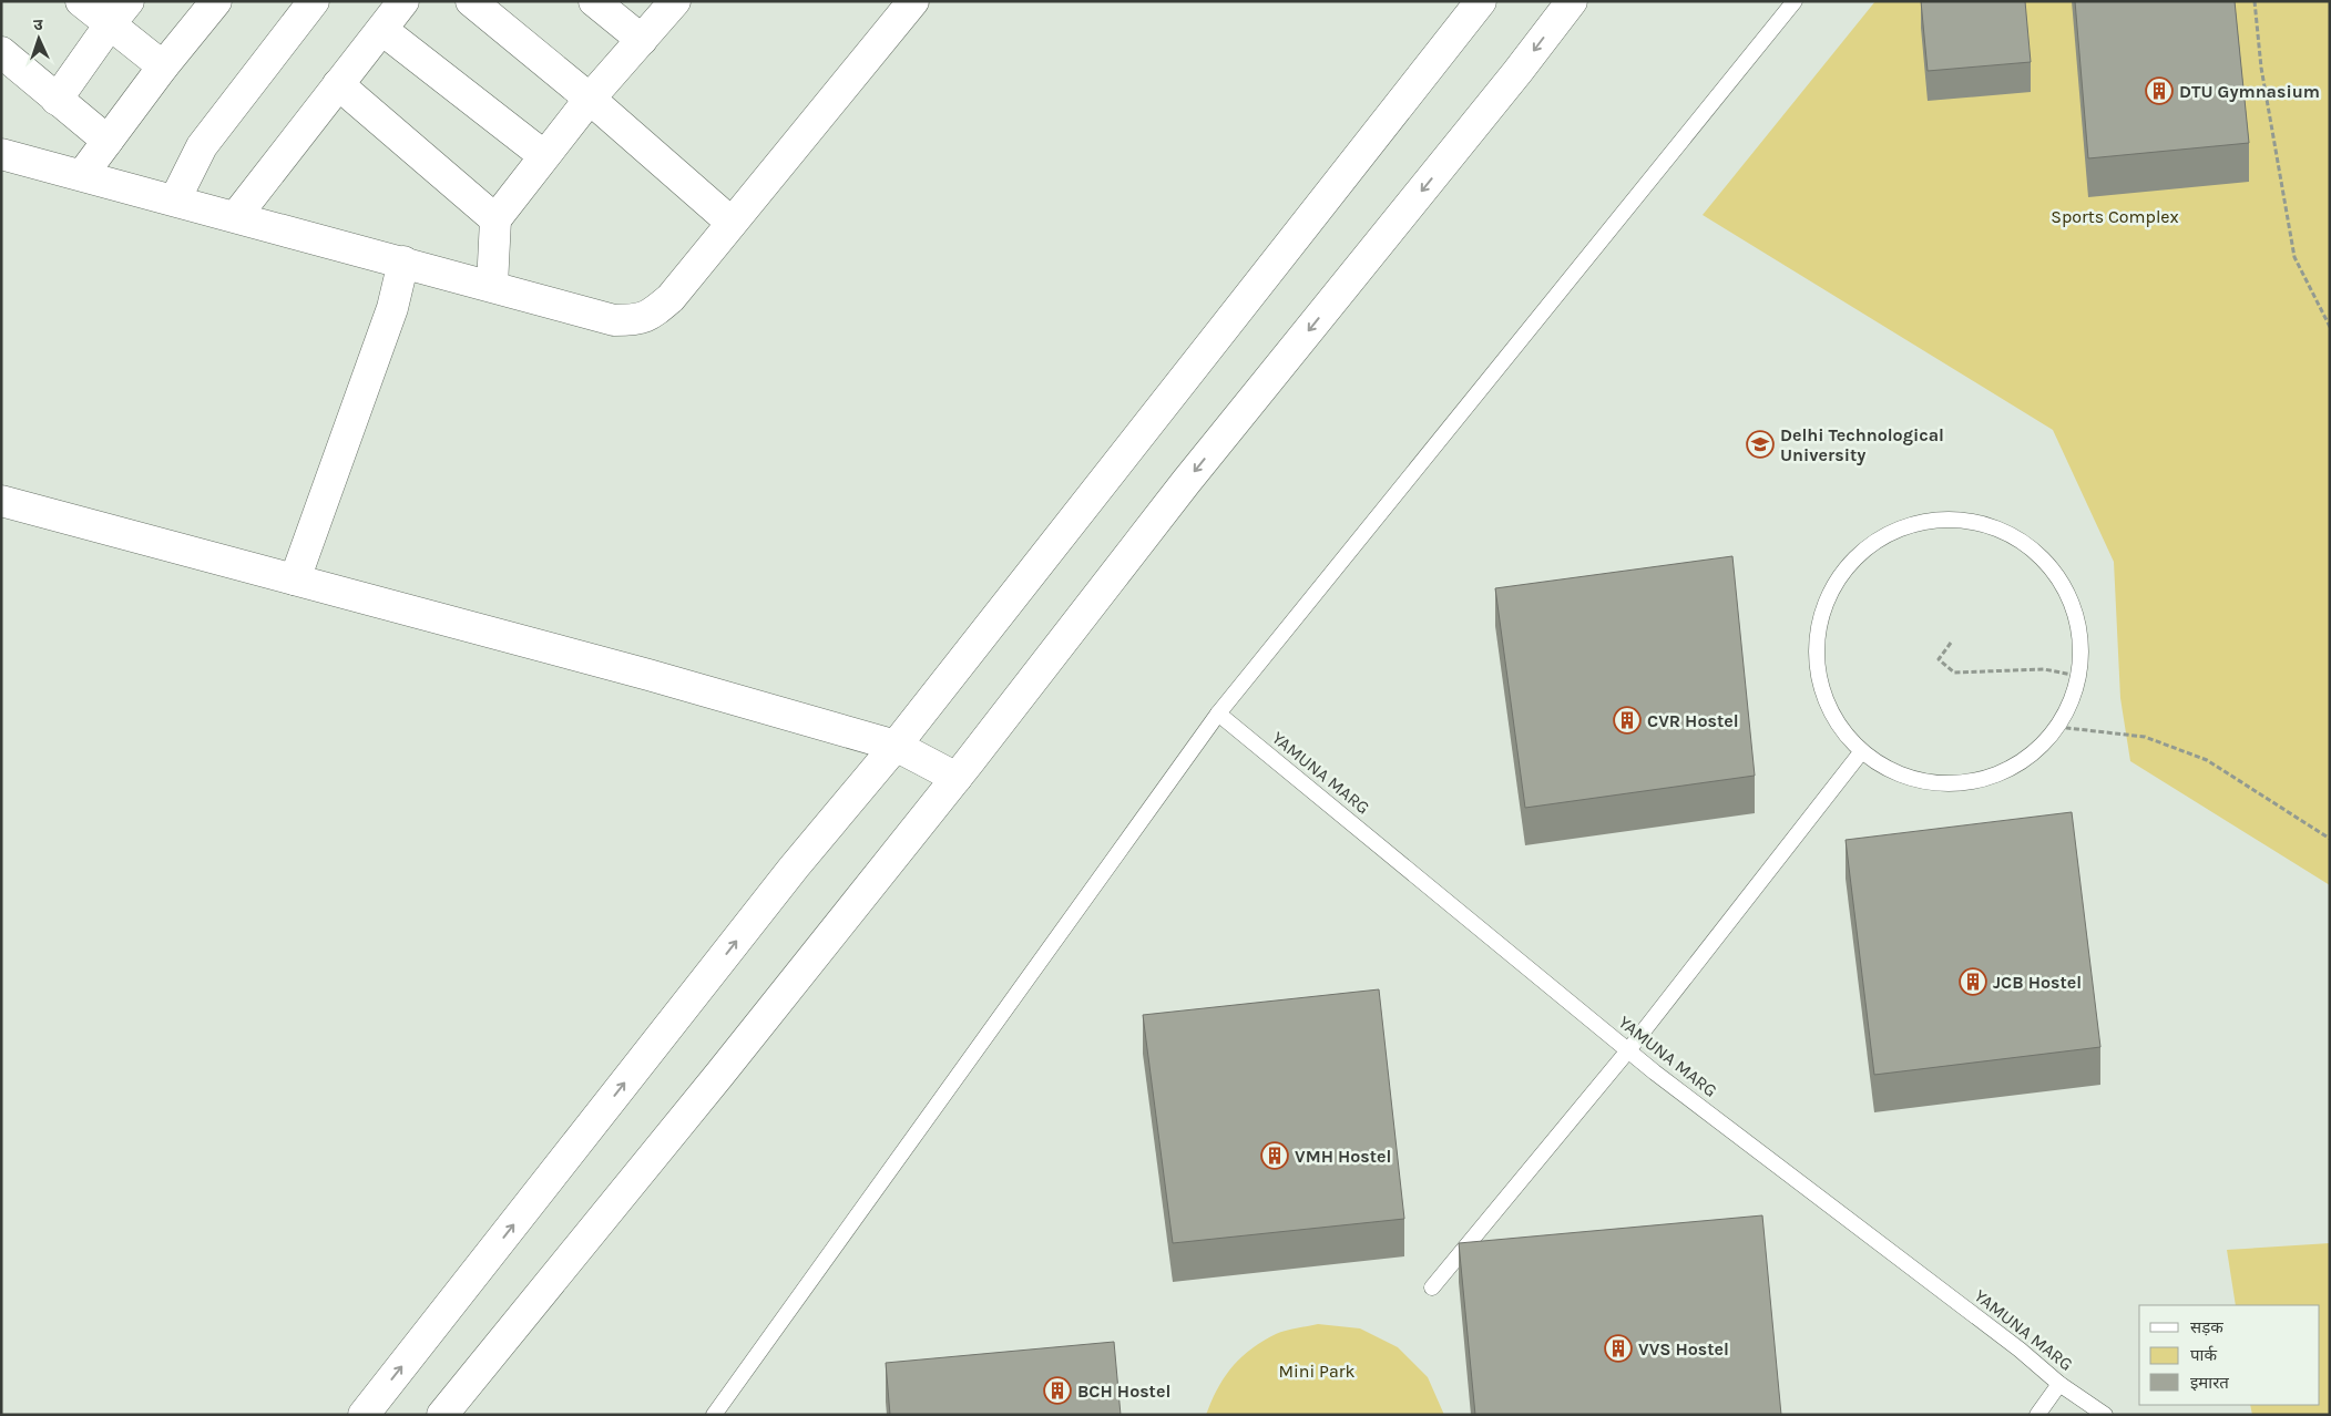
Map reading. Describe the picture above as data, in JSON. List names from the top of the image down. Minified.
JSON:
{"streets":{"lane":["YAMUNA MARG"]},"parks":["Sports Complex","Mini Park"],"places":{"building":["DTU Gymnasium","CVR Hostel","JCB Hostel","VMH Hostel","VVS Hostel","BCH Hostel"],"school or university":["Delhi Technological University"]},"legend":["सड़क","पार्क","इमारत"],"north":"top"}
